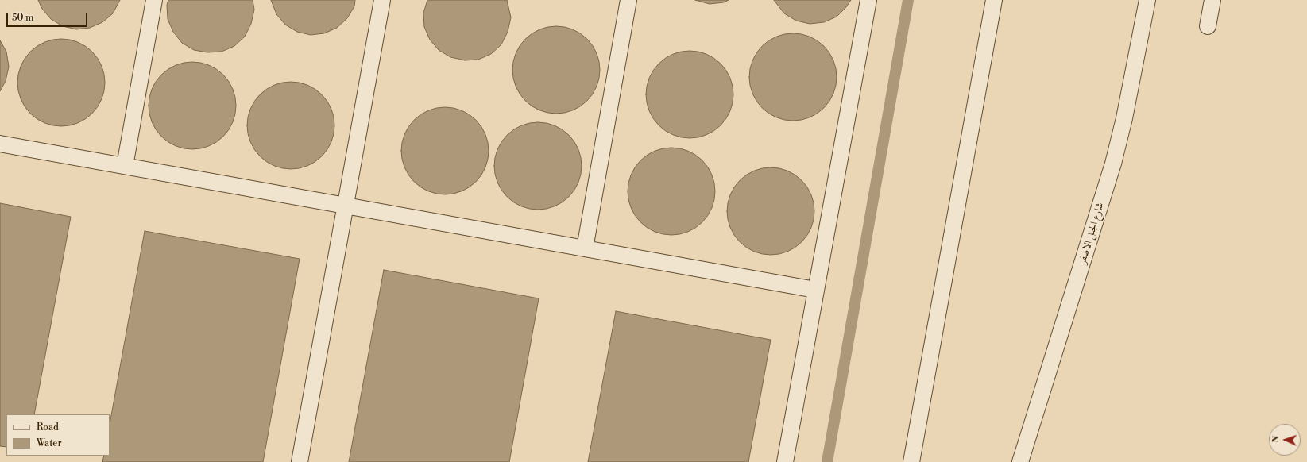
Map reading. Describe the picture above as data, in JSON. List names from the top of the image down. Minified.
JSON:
{"streets":{"street":["شارع الجبل الاصفر"]},"legend":["Road","Water"],"scale_bar":"50 m","north":"left"}
